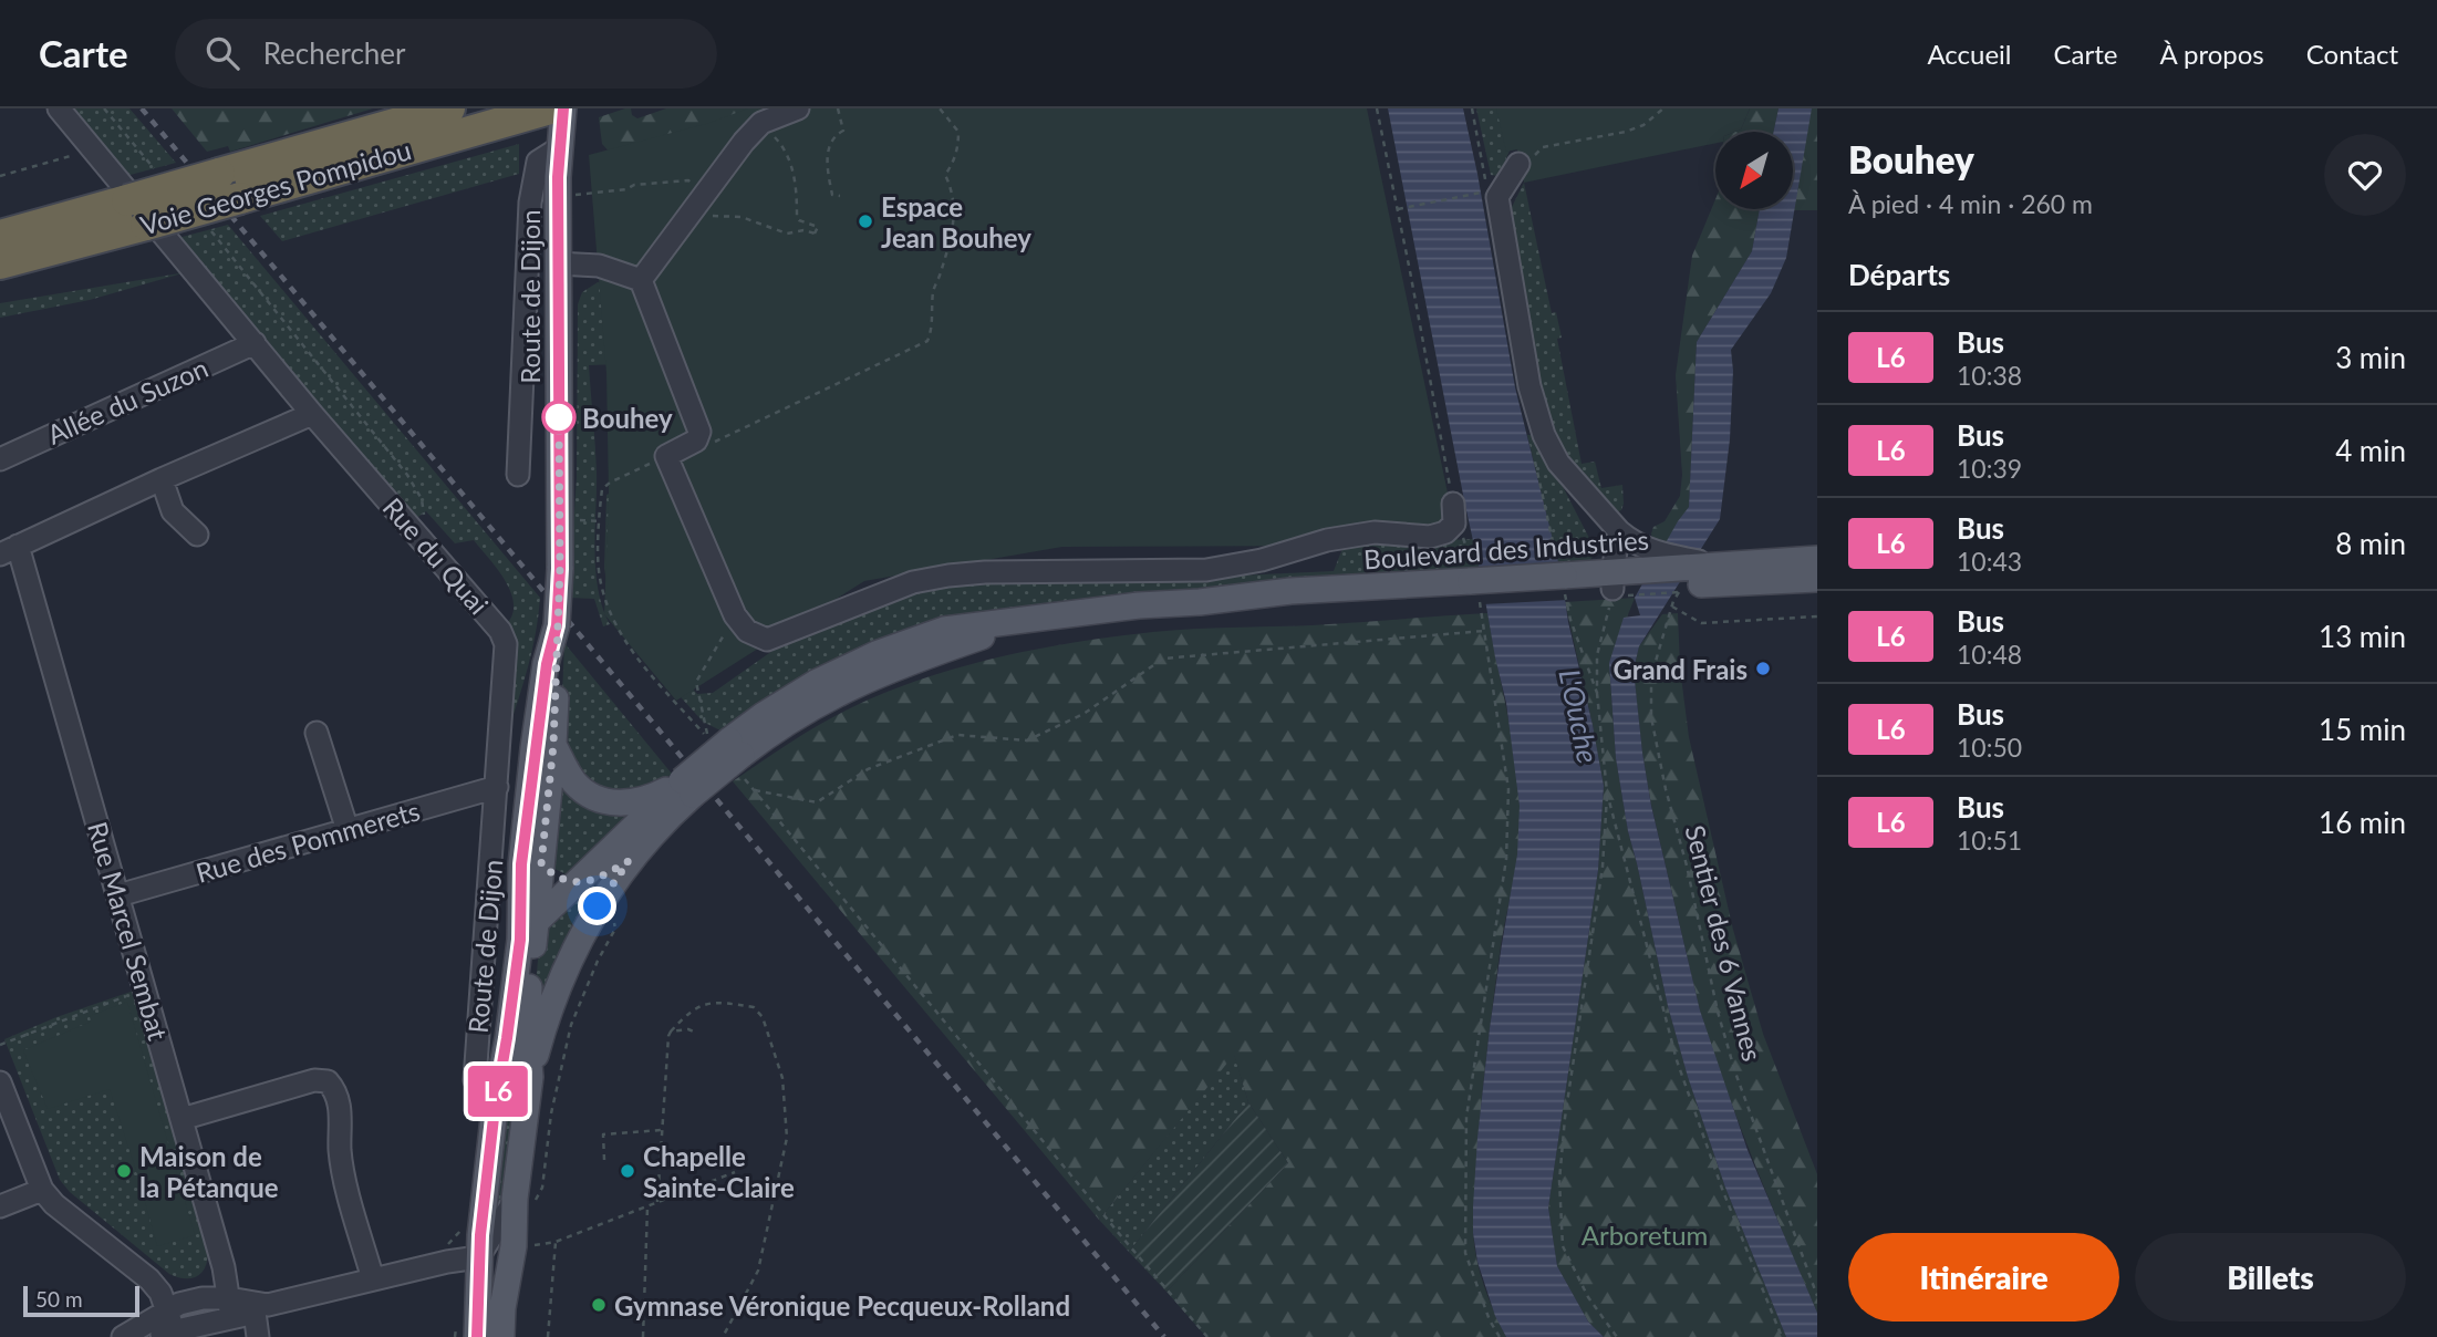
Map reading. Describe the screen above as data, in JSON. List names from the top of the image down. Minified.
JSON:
{"streets":{"highway":["Voie Georges Pompidou"],"main road":["Route de Dijon","Boulevard des Industries"],"street":["Allée du Suzon","Rue du Quai","Rue des Pommerets","Rue Marcel Sembat"],"path":["Sentier des 6 Vannes"]},"crossings":[["Route de Dijon","Boulevard des Industries"],["Route de Dijon","Rue du Quai"],["Allée du Suzon","Rue du Quai"],["Boulevard des Industries","Sentier des 6 Vannes"],["Rue du Quai","Rue des Pommerets"],["Rue des Pommerets","Rue Marcel Sembat"]],"water":["L'Ouche"],"parks":["Arboretum"],"places":["Espace Jean Bouhey","Bouhey","Grand Frais","Maison de la Pétanque","Chapelle Sainte-Claire","Gymnase Véronique Pecqueux-Rolland"],"lines":["bus line L6"],"scale_bar":"50 m","north":"bottom left","page":{"header":"Carte","search":"Rechercher","nav":["Accueil","Carte","À propos","Contact"],"on_map":"L6","heading":[["Bouhey","À pied · 4 min · 260 m"],"Départs"],"list":[{"mark":"L6","name":"Bus","note":"10:38","value":"3 min"},{"mark":"L6","name":"Bus","note":"10:39","value":"4 min"},{"mark":"L6","name":"Bus","note":"10:43","value":"8 min"},{"mark":"L6","name":"Bus","note":"10:48","value":"13 min"},{"mark":"L6","name":"Bus","note":"10:50","value":"15 min"},{"mark":"L6","name":"Bus","note":"10:51","value":"16 min"}],"buttons":["Itinéraire","Billets"],"scale":"50 m"}}
